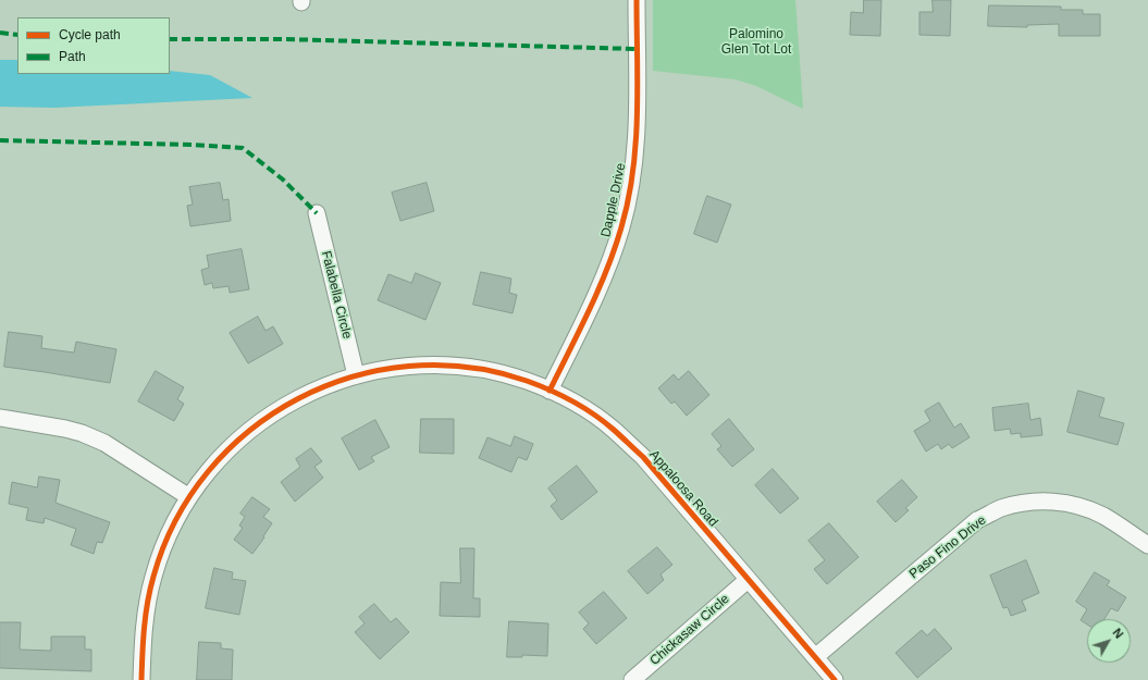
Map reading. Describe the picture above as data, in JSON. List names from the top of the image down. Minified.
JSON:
{"streets":{"street":["Dapple Drive","Falabella Circle","Appaloosa Road","Paso Fino Drive","Chickasaw Circle"]},"crossings":[["Dapple Drive","Appaloosa Road"],["Falabella Circle","Appaloosa Road"],["Appaloosa Road","Paso Fino Drive"],["Appaloosa Road","Chickasaw Circle"]],"parks":["Palomino Glen Tot Lot"],"legend":["Cycle path","Path"],"north":"top right"}
